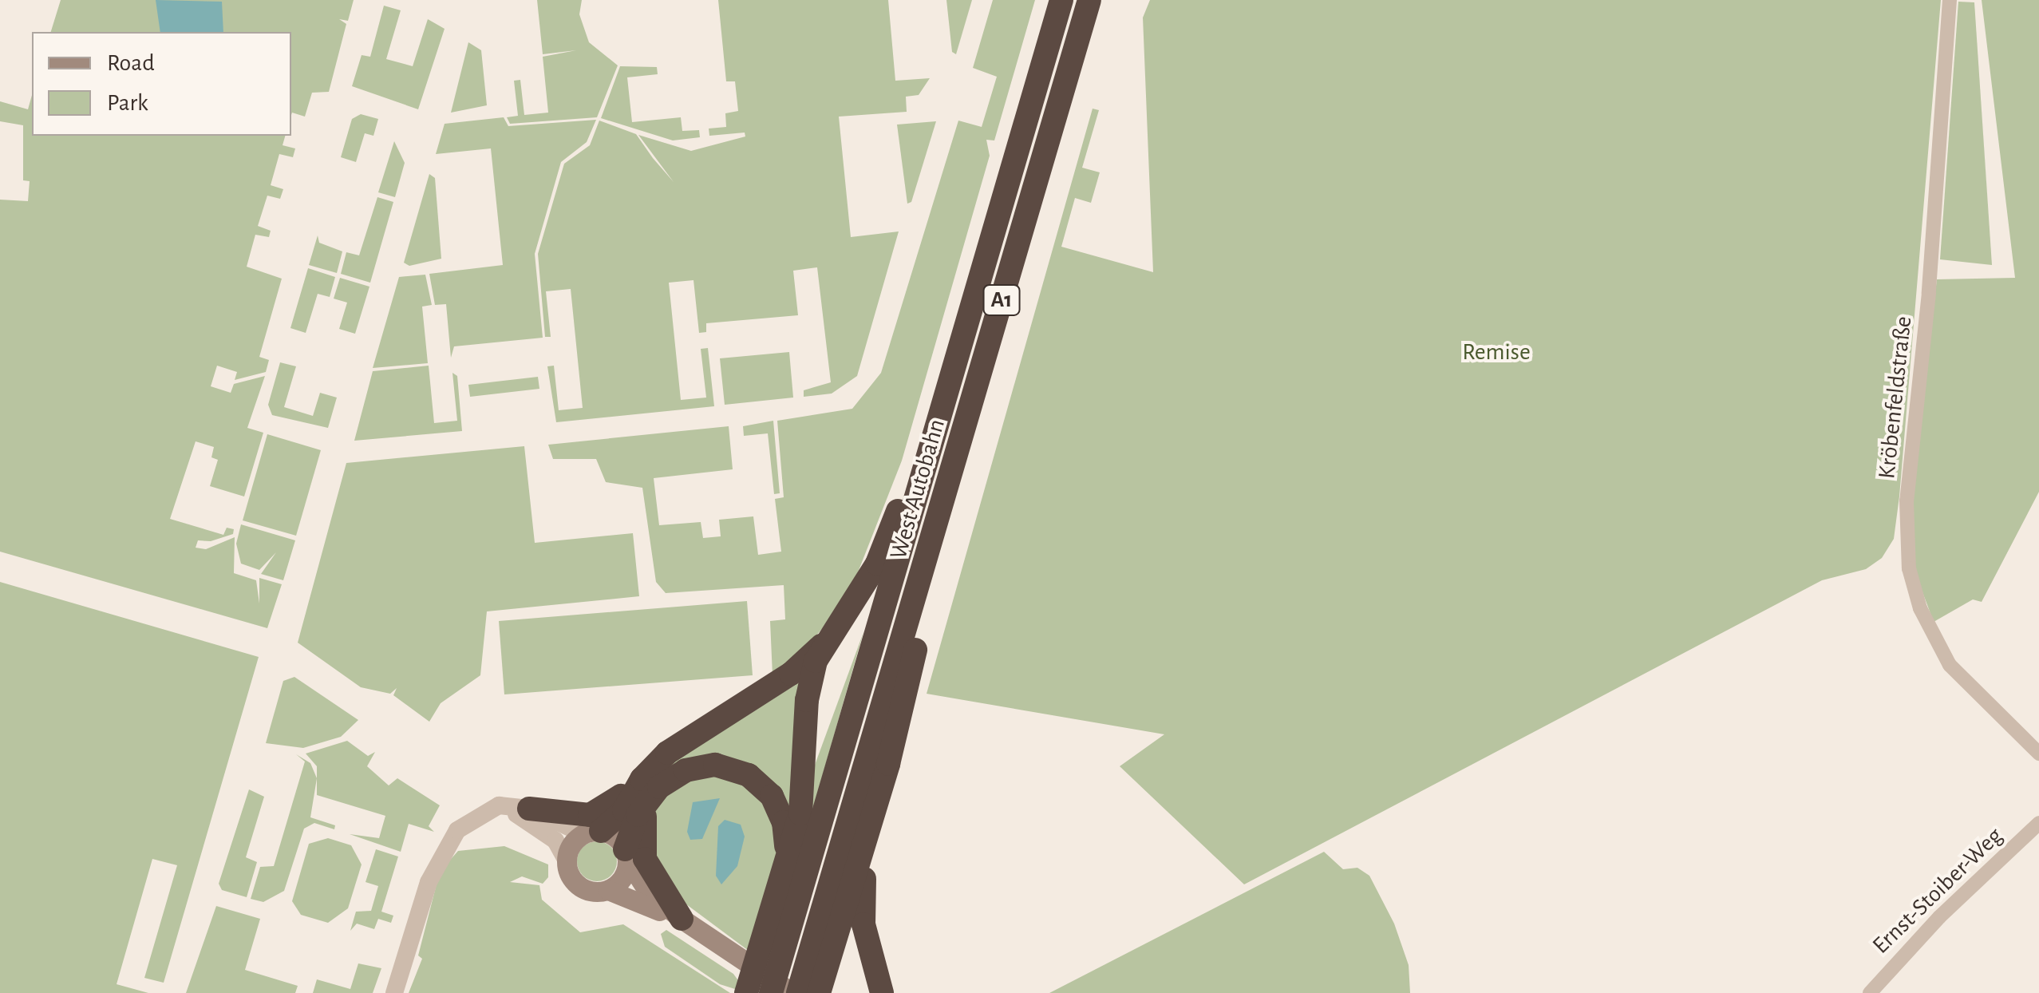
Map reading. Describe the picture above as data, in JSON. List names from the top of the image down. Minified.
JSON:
{"streets":{"highway":["A1","West Autobahn"],"street":["Kröbenfeldstraße","Ernst-Stoiber-Weg"]},"parks":["Remise"],"legend":["Road","Park"]}
